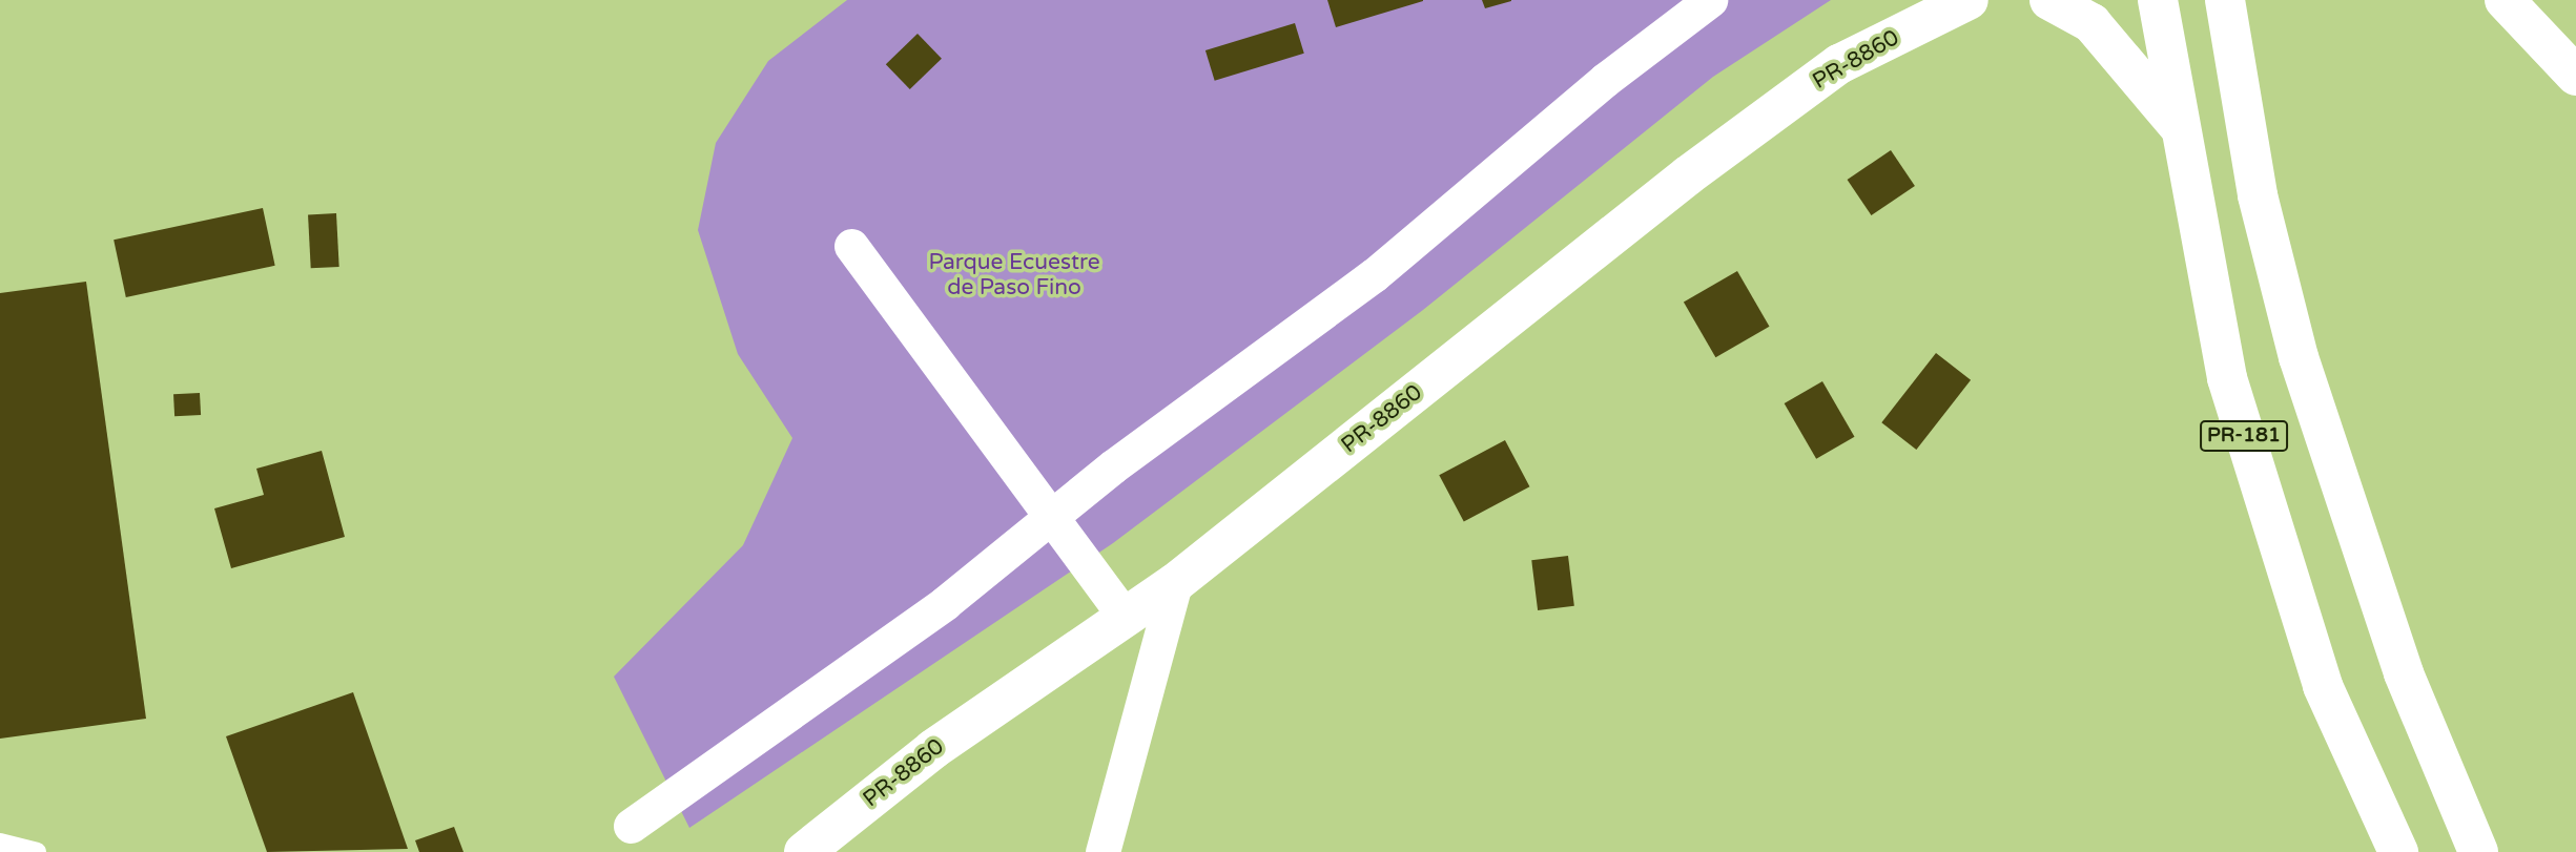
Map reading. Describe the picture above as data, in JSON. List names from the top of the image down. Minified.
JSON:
{"streets":{"main road":["PR-8860","PR-181"]},"parks":["Parque Ecuestre de Paso Fino"]}
